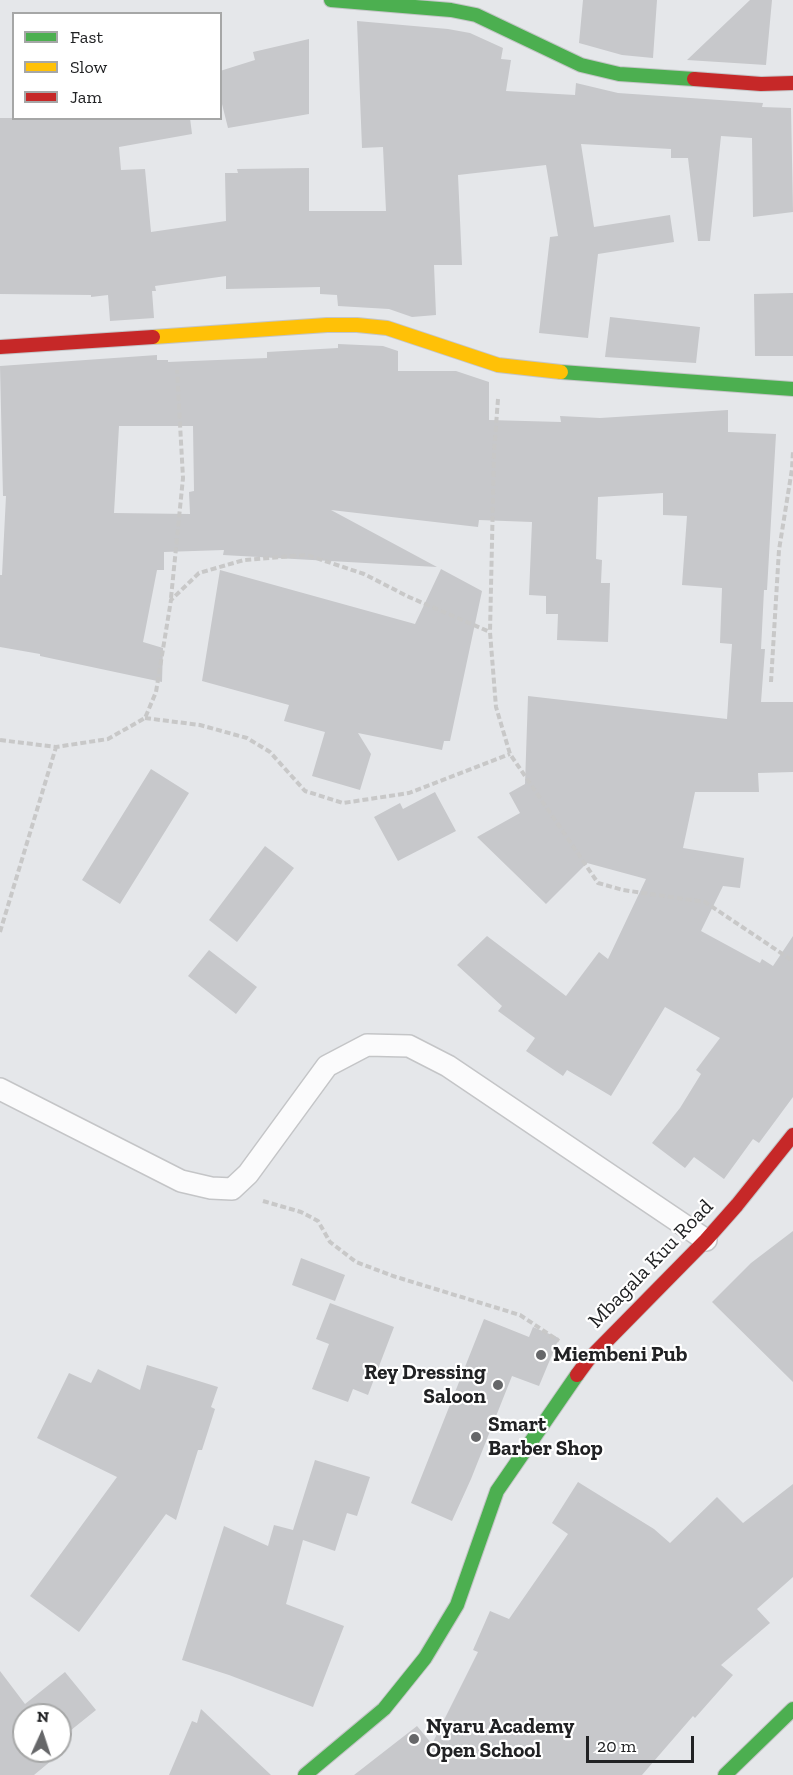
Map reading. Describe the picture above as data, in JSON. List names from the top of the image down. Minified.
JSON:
{"streets":{"street":["Mbagala Kuu Road"]},"places":["Miembeni Pub","Rey Dressing Saloon","Smart Barber Shop","Nyaru Academy Open School"],"legend":["Fast","Slow","Jam"],"scale_bar":"20 m","north":"top"}
